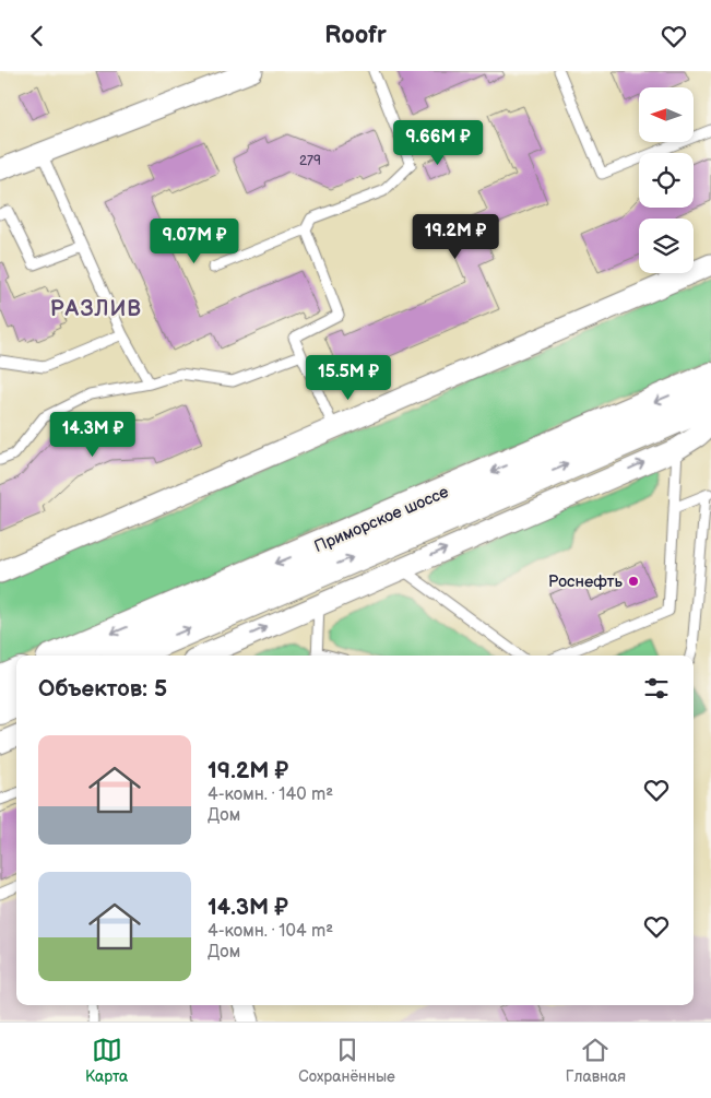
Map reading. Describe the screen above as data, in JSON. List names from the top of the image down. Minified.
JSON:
{"streets":{"highway":["Приморское шоссе"]},"districts":["РАЗЛИВ"],"places":["Роснефть"],"house_numbers":["279"],"north":"left","page":{"header":"Roofr","price":["9.66M ₽","19.2M ₽","9.07M ₽","15.5M ₽","14.3M ₽"],"heading":"Объектов: 5","list":[{"name":"19.2M ₽","note":"4-комн. · 140 m² · Дом"},{"name":"14.3M ₽","note":"4-комн. · 104 m² · Дом"}],"tabs":["Карта","Сохранённые","Главная"]}}
